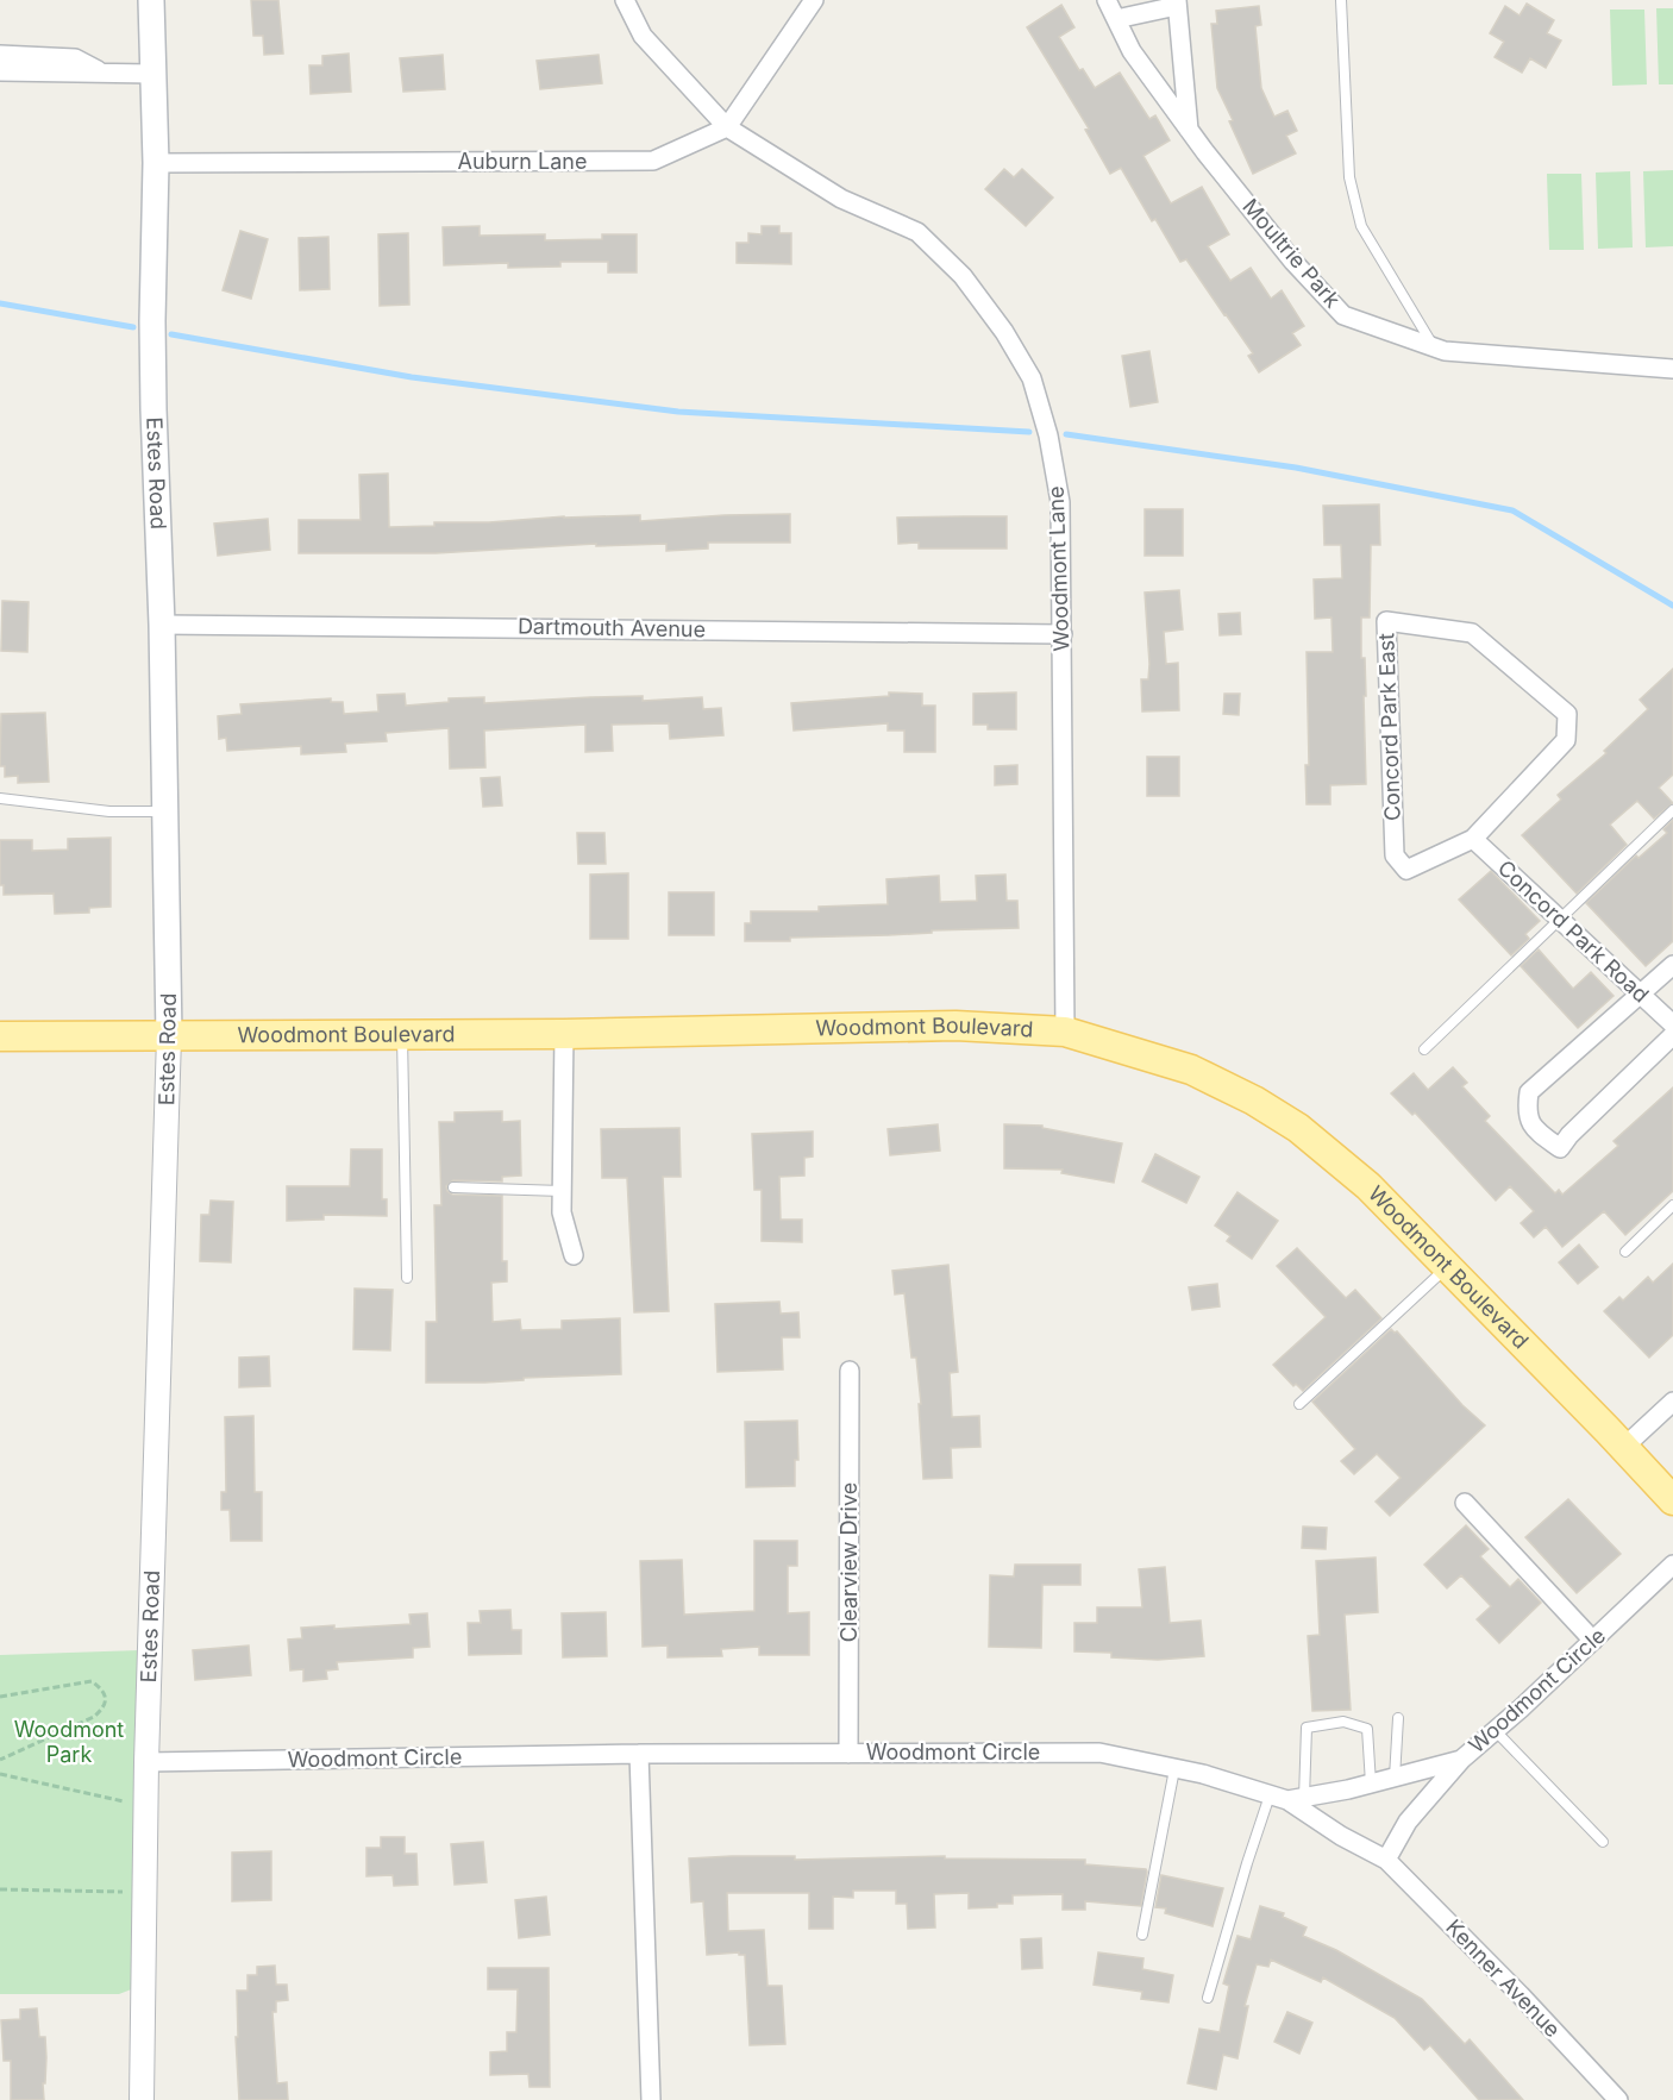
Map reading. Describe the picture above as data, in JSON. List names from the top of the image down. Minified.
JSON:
{"streets":{"main road":["Estes Road","Woodmont Boulevard"],"street":["Auburn Lane","Moultrie Park","Woodmont Lane","Dartmouth Avenue","Concord Park East","Concord Park Road","Clearview Drive","Woodmont Circle","Kenner Avenue"]},"crossings":[["Auburn Lane","Estes Road"],["Auburn Lane","Woodmont Lane"],["Estes Road","Dartmouth Avenue"],["Estes Road","Woodmont Boulevard"],["Estes Road","Woodmont Circle"],["Woodmont Lane","Dartmouth Avenue"],["Woodmont Lane","Woodmont Boulevard"],["Concord Park East","Concord Park Road"],["Clearview Drive","Woodmont Circle"],["Woodmont Circle","Kenner Avenue"]],"parks":["Woodmont Park"]}
